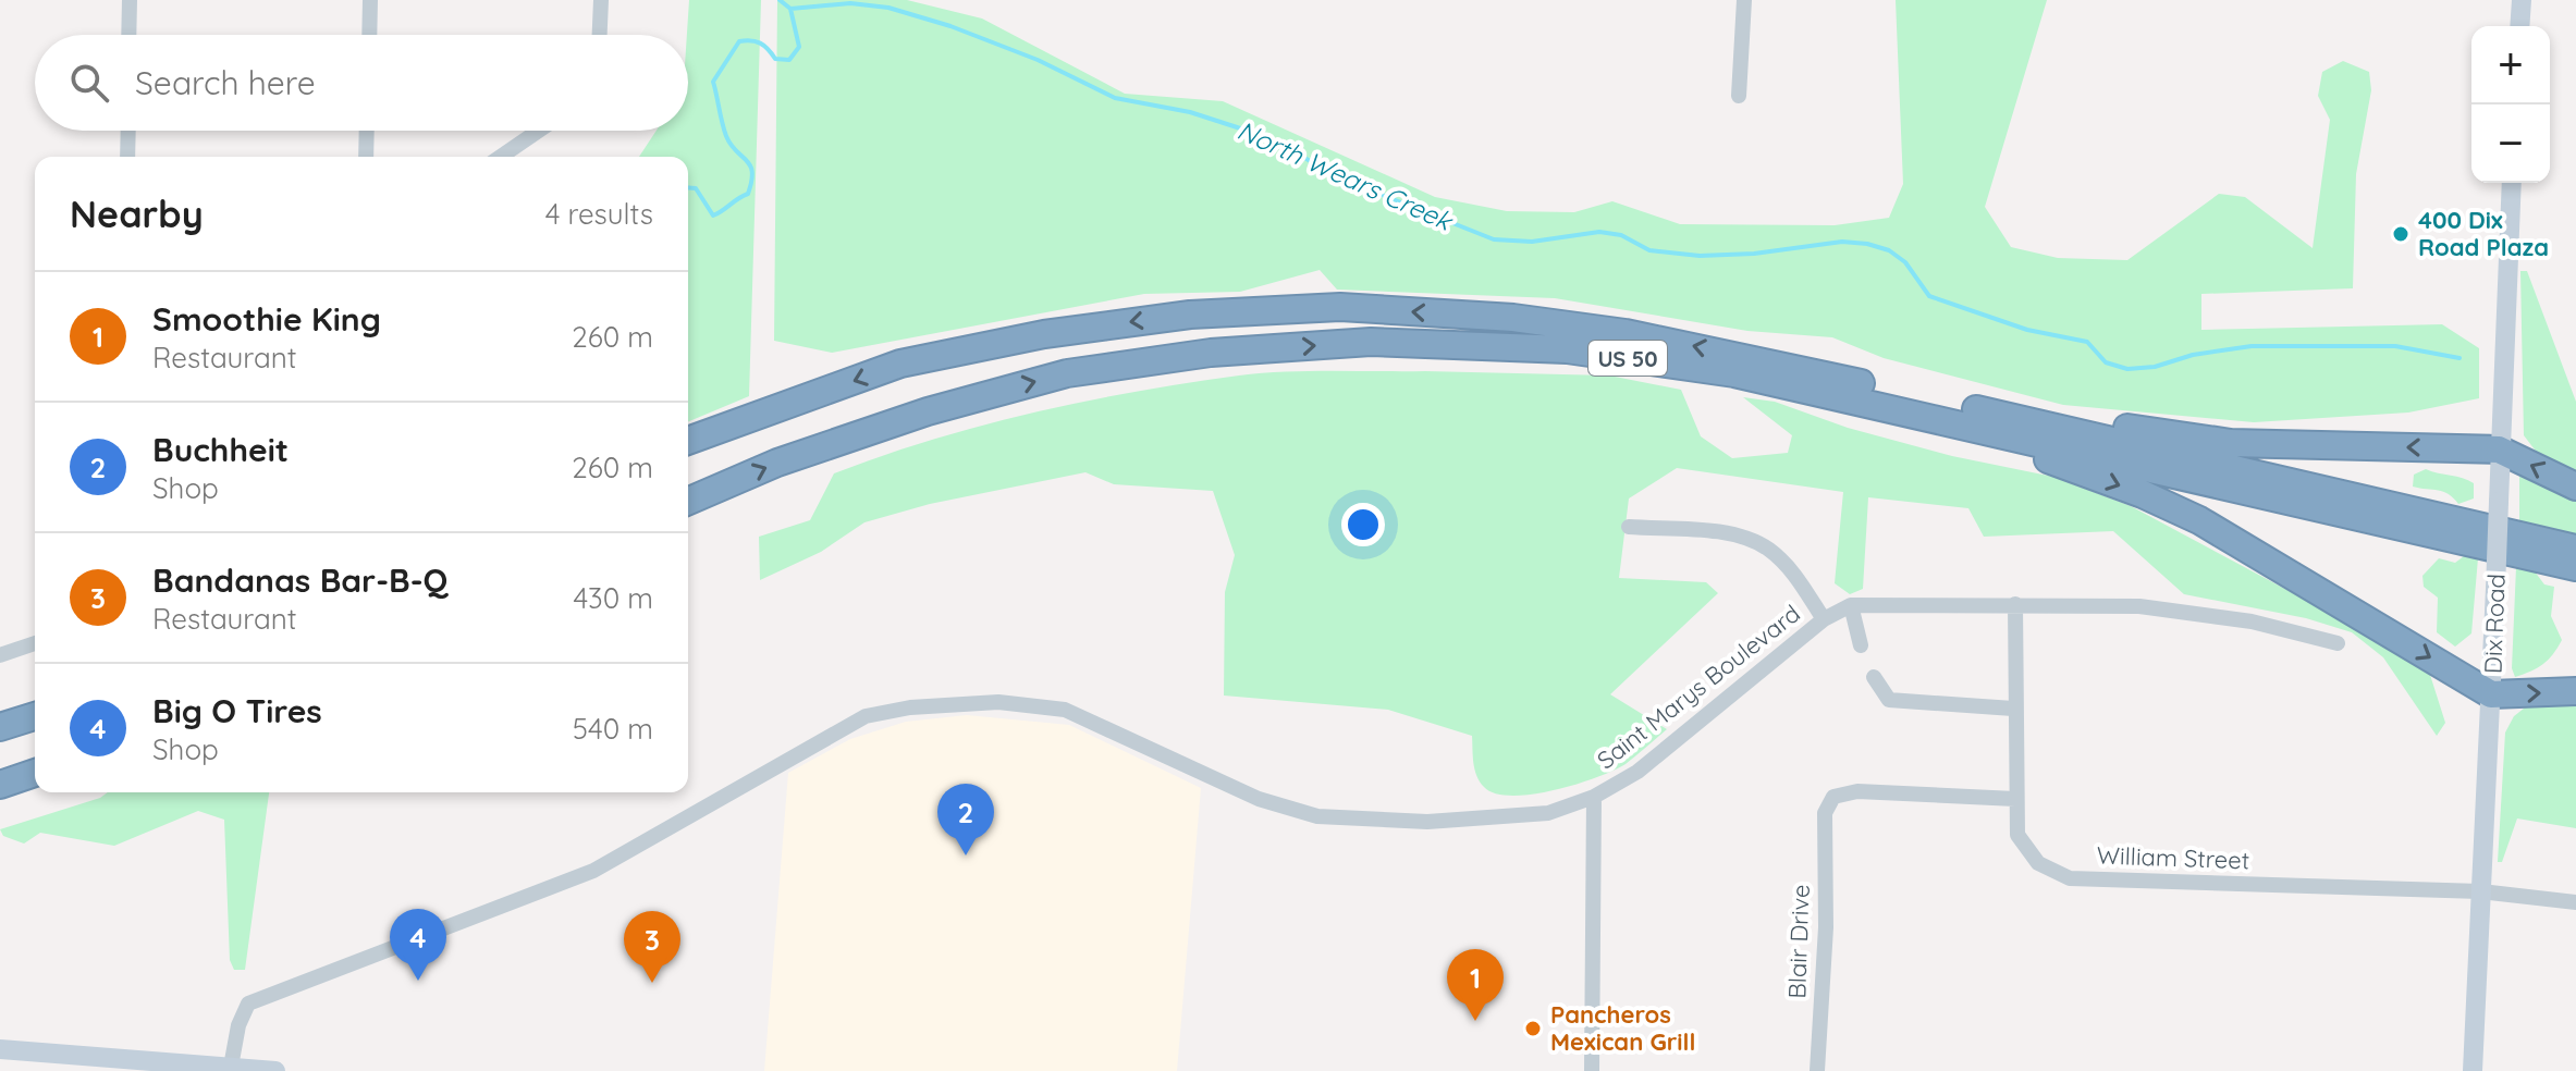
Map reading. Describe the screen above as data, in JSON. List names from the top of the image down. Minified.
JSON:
{"streets":{"highway":["US 50"],"main road":["Dix Road"],"street":["Saint Marys Boulevard","William Street","Blair Drive"]},"crossings":[["Dix Road","William Street"],["Saint Marys Boulevard","William Street"],["William Street","Blair Drive"]],"water":["North Wears Creek"],"places":["400 Dix Road Plaza","Pancheros Mexican Grill"],"page":{"map_buttons":["+","−"],"search":"Search here","heading":["Nearby","4 results"],"list":[{"mark":"1","name":"Smoothie King","note":"Restaurant","value":"260 m"},{"mark":"2","name":"Buchheit","note":"Shop","value":"260 m"},{"mark":"3","name":"Bandanas Bar-B-Q","note":"Restaurant","value":"430 m"},{"mark":"4","name":"Big O Tires","note":"Shop","value":"540 m"}],"pins":["2","4","3","1"]}}
